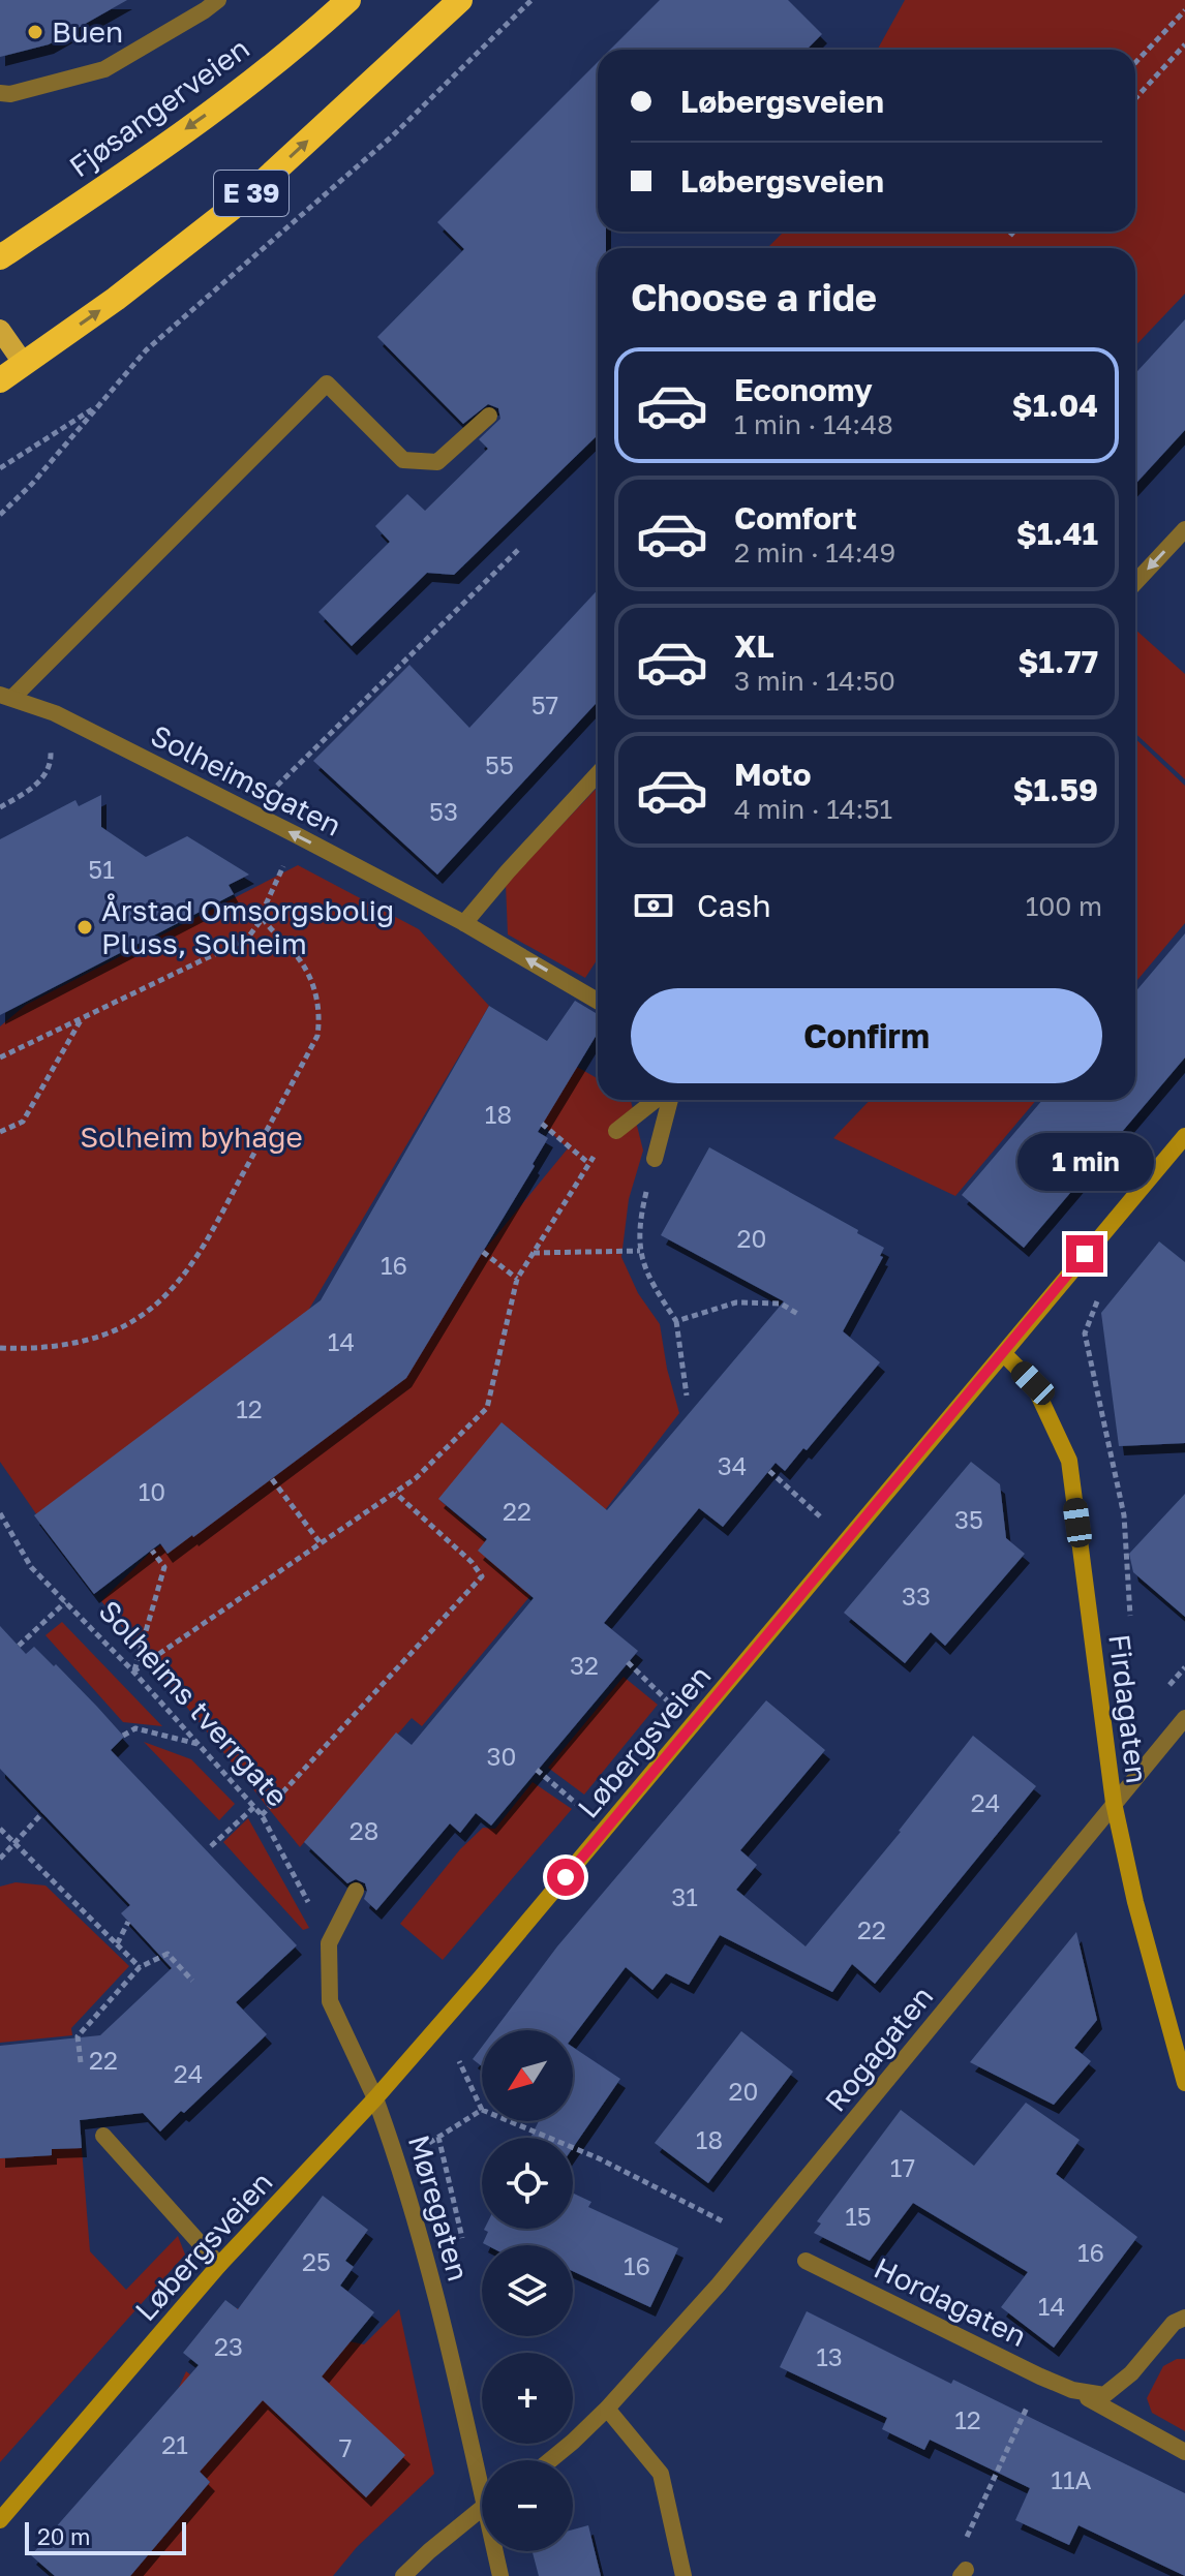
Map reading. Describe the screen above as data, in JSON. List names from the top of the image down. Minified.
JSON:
{"streets":{"highway":["Fjøsangerveien","E 39"],"street":["Solheimsgaten","Firdagaten","Løbergsveien","Rogagaten","Møregaten","Hordagaten"],"path":["Solheims tverrgate"]},"crossings":[["Firdagaten","Løbergsveien"],["Firdagaten","Rogagaten"],["Løbergsveien","Møregaten"]],"one_way":["Solheimsgaten"],"parks":["Solheim byhage"],"places":["Buen","Årstad Omsorgsbolig Pluss, Solheim"],"house_numbers":["57","55","53","51","18","20","16","14","12","34","10","22","35","33","32","30","24","28","31","22","22","24","20","18","17","15","16","25","16","14","23","13","12","21","7","11A"],"scale_bar":"20 m","north":"bottom left","page":{"banner":["Løbergsveien","Løbergsveien"],"heading":"Choose a ride","list":[{"name":"Economy","note":"1 min · 14:48","value":"$1.04"},{"name":"Comfort","note":"2 min · 14:49","value":"$1.41"},{"name":"XL","note":"3 min · 14:50","value":"$1.77"},{"name":"Moto","note":"4 min · 14:51","value":"$1.59"}],"pay":["Cash","100 m"],"buttons":"Confirm","bubble":"1 min","map_buttons":["+","−"],"scale":"20 m"}}
